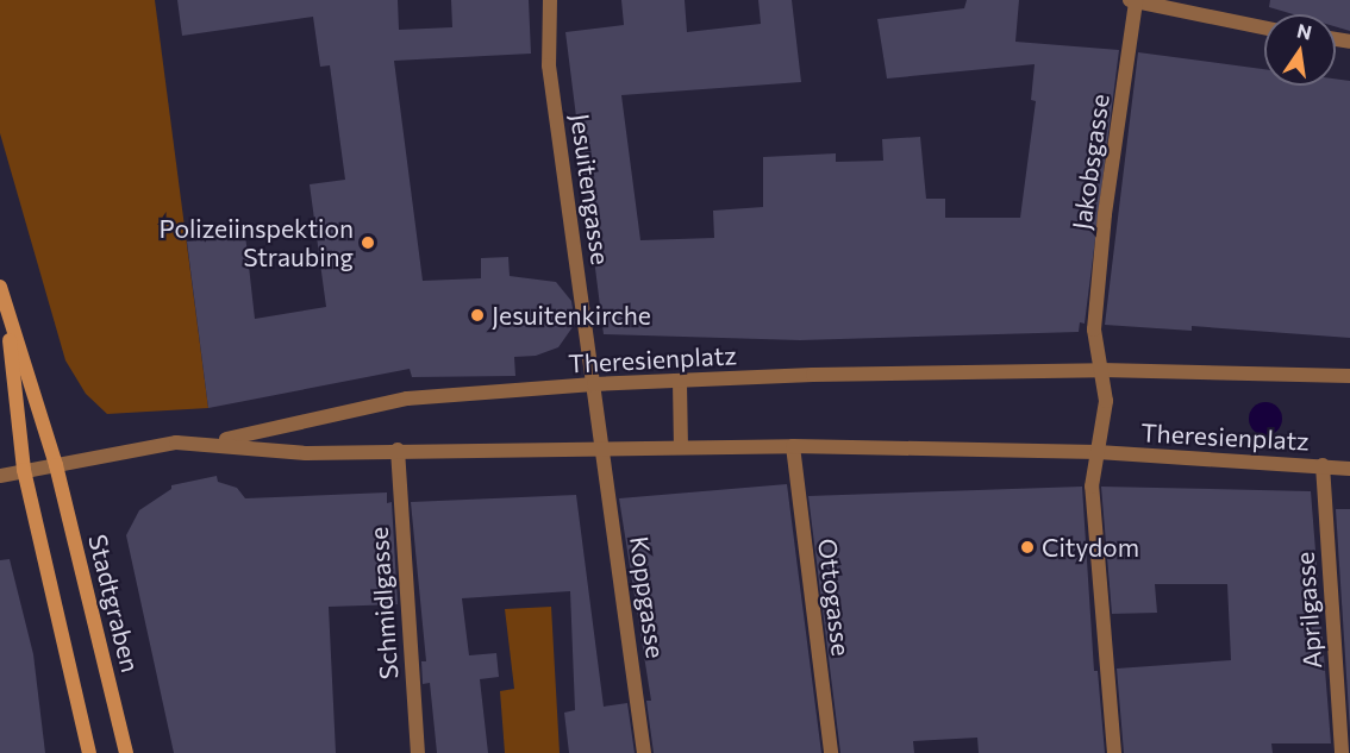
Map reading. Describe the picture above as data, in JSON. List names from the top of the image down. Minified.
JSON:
{"streets":{"main road":["Stadtgraben"],"street":["Jakobsgasse","Jesuitengasse","Theresienplatz","Koppgasse","Ottogasse","Schmidlgasse","Aprilgasse"]},"crossings":[["Jakobsgasse","Theresienplatz"],["Jesuitengasse","Theresienplatz"],["Jesuitengasse","Koppgasse"],["Theresienplatz","Koppgasse"],["Theresienplatz","Ottogasse"],["Theresienplatz","Stadtgraben"],["Theresienplatz","Schmidlgasse"],["Theresienplatz","Aprilgasse"]],"places":["Polizeiinspektion Straubing","Jesuitenkirche","Citydom"],"north":"top"}
